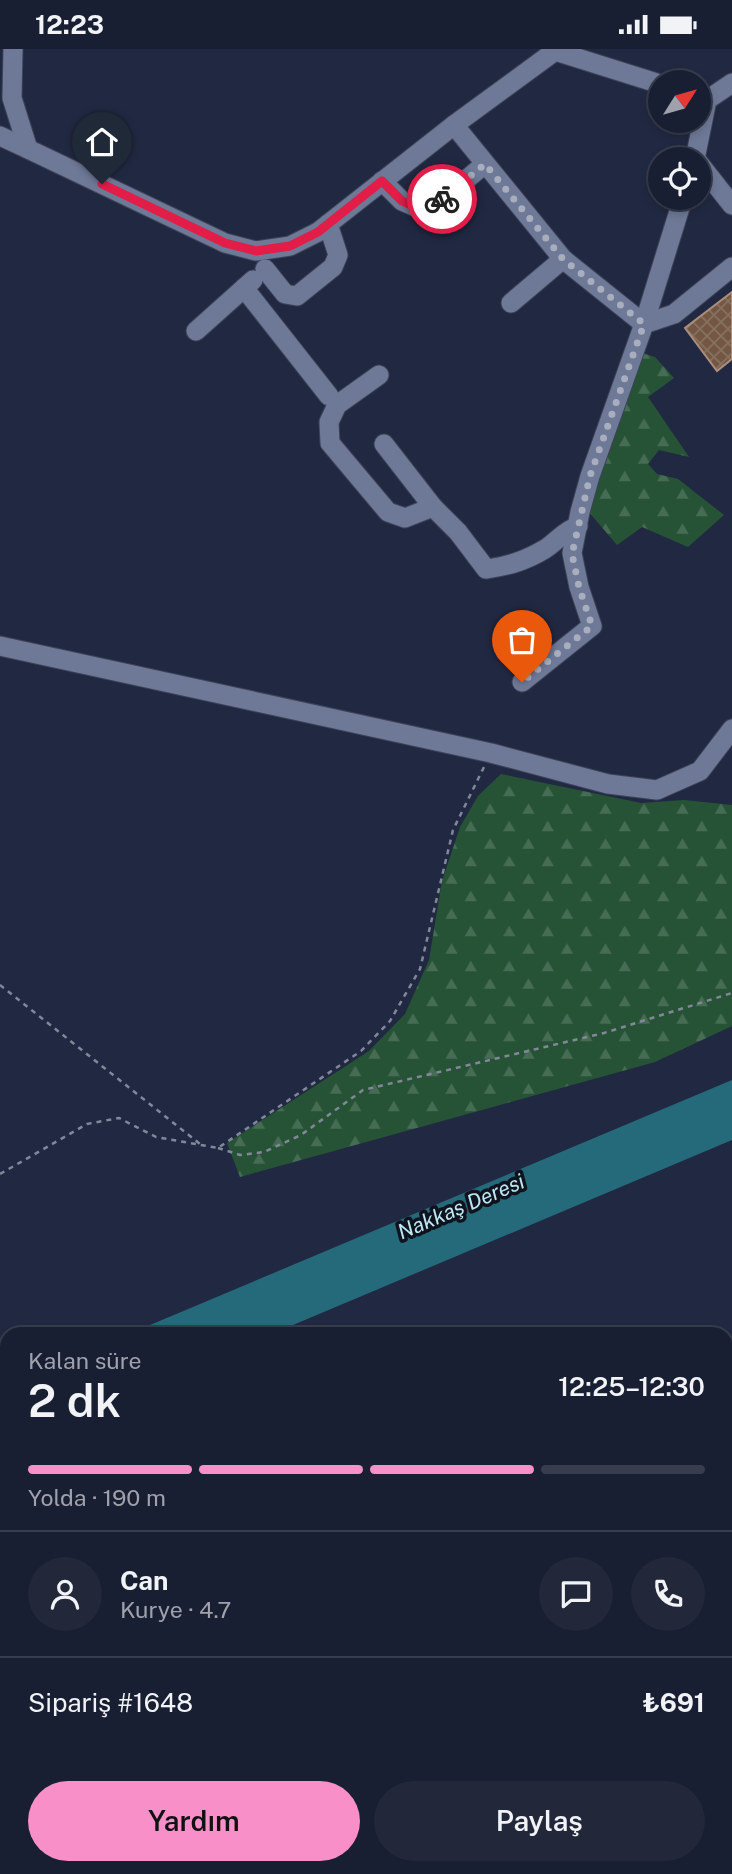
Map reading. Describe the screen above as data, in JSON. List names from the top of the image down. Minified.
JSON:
{"water":["Nakkaş Deresi"],"north":"top right","page":{"status":"12:23","heading":["2 dk","Kalan süre","12:25–12:30"],"panel":["Can","Kurye · 4.7","Sipariş #1648","₺691"],"bar":"Yolda · 190 m","buttons":["Yardım","Paylaş"]}}
